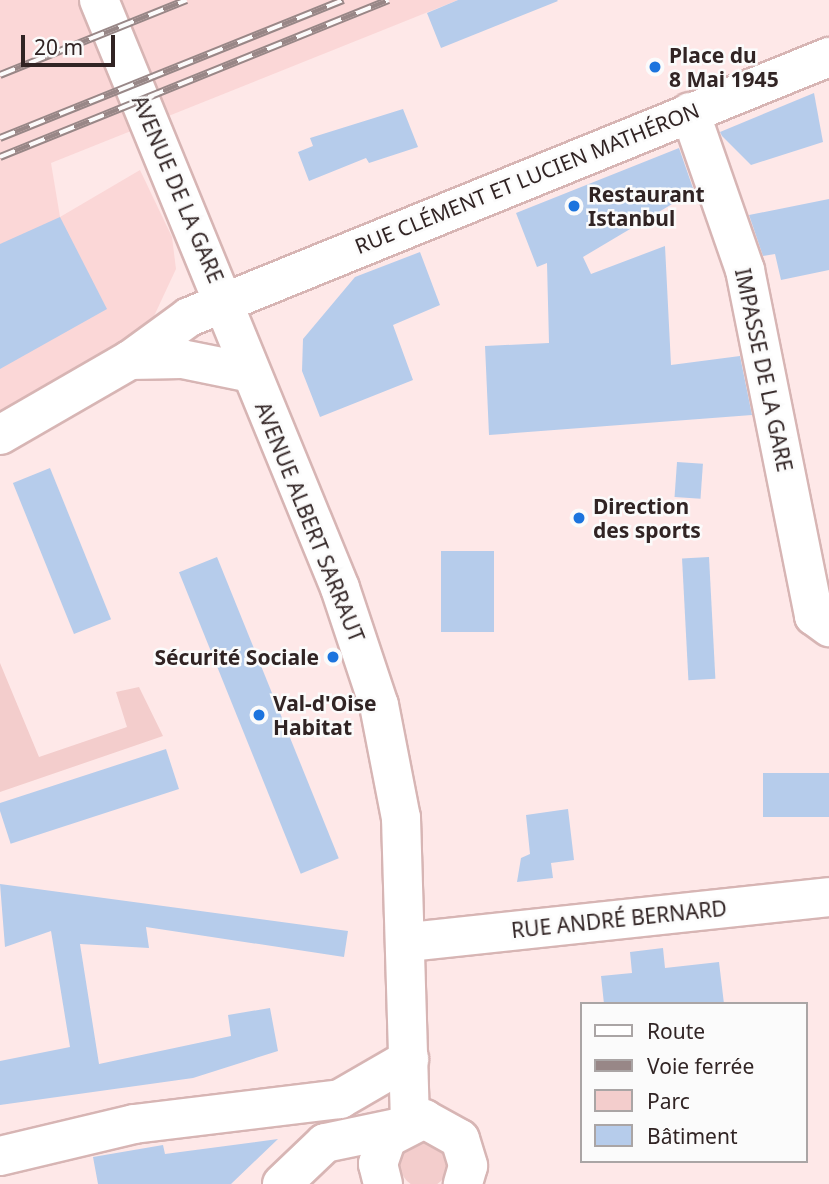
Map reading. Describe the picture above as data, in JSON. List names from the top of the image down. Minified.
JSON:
{"streets":{"street":["RUE CLÉMENT ET LUCIEN MATHÉRON","AVENUE DE LA GARE","IMPASSE DE LA GARE","AVENUE ALBERT SARRAUT","RUE ANDRÉ BERNARD"]},"crossings":[["RUE CLÉMENT ET LUCIEN MATHÉRON","AVENUE DE LA GARE"],["RUE CLÉMENT ET LUCIEN MATHÉRON","IMPASSE DE LA GARE"],["RUE CLÉMENT ET LUCIEN MATHÉRON","AVENUE ALBERT SARRAUT"],["AVENUE DE LA GARE","AVENUE ALBERT SARRAUT"],["AVENUE ALBERT SARRAUT","RUE ANDRÉ BERNARD"]],"places":["Place du 8 Mai 1945","Restaurant Istanbul","Direction des sports","Sécurité Sociale","Val-d'Oise Habitat"],"legend":["Route","Voie ferrée","Parc","Bâtiment"],"scale_bar":"20 m"}
